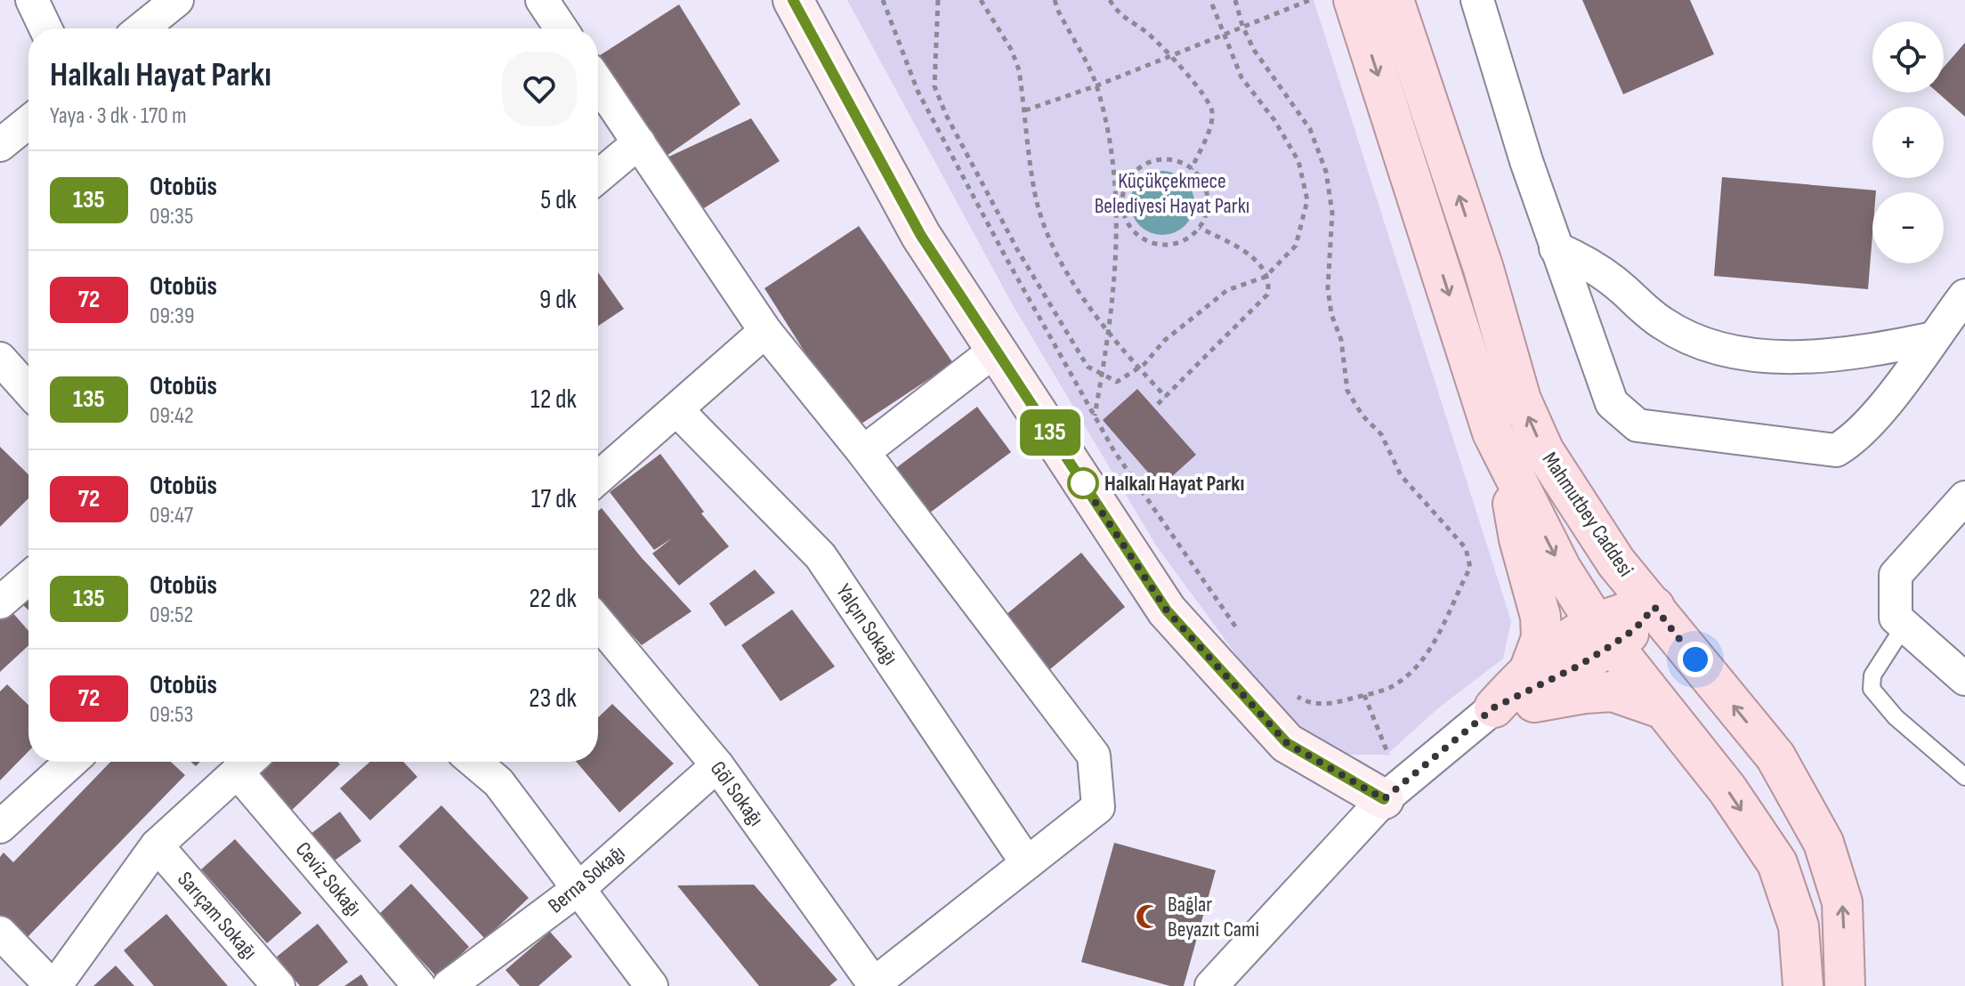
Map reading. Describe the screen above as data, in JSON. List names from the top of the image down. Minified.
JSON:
{"streets":{"main road":["Mahmutbey Caddesi"],"street":["Yalçın Sokağı","Göl Sokağı","Ceviz Sokağı","Berna Sokağı","Sarıçam Sokağı"]},"crossings":[["Göl Sokağı","Berna Sokağı"]],"parks":["Küçükçekmece Belediyesi Hayat Parkı"],"places":{"other":["Halkalı Hayat Parkı"],"mosque":["Bağlar Beyazıt Cami"]},"lines":["bus line 135"],"page":{"on_map":"135","map_buttons":["+","−"],"heading":["Halkalı Hayat Parkı","Yaya · 3 dk · 170 m"],"list":[{"mark":"135","name":"Otobüs","note":"09:35","value":"5 dk"},{"mark":"72","name":"Otobüs","note":"09:39","value":"9 dk"},{"mark":"135","name":"Otobüs","note":"09:42","value":"12 dk"},{"mark":"72","name":"Otobüs","note":"09:47","value":"17 dk"},{"mark":"135","name":"Otobüs","note":"09:52","value":"22 dk"},{"mark":"72","name":"Otobüs","note":"09:53","value":"23 dk"}]}}
